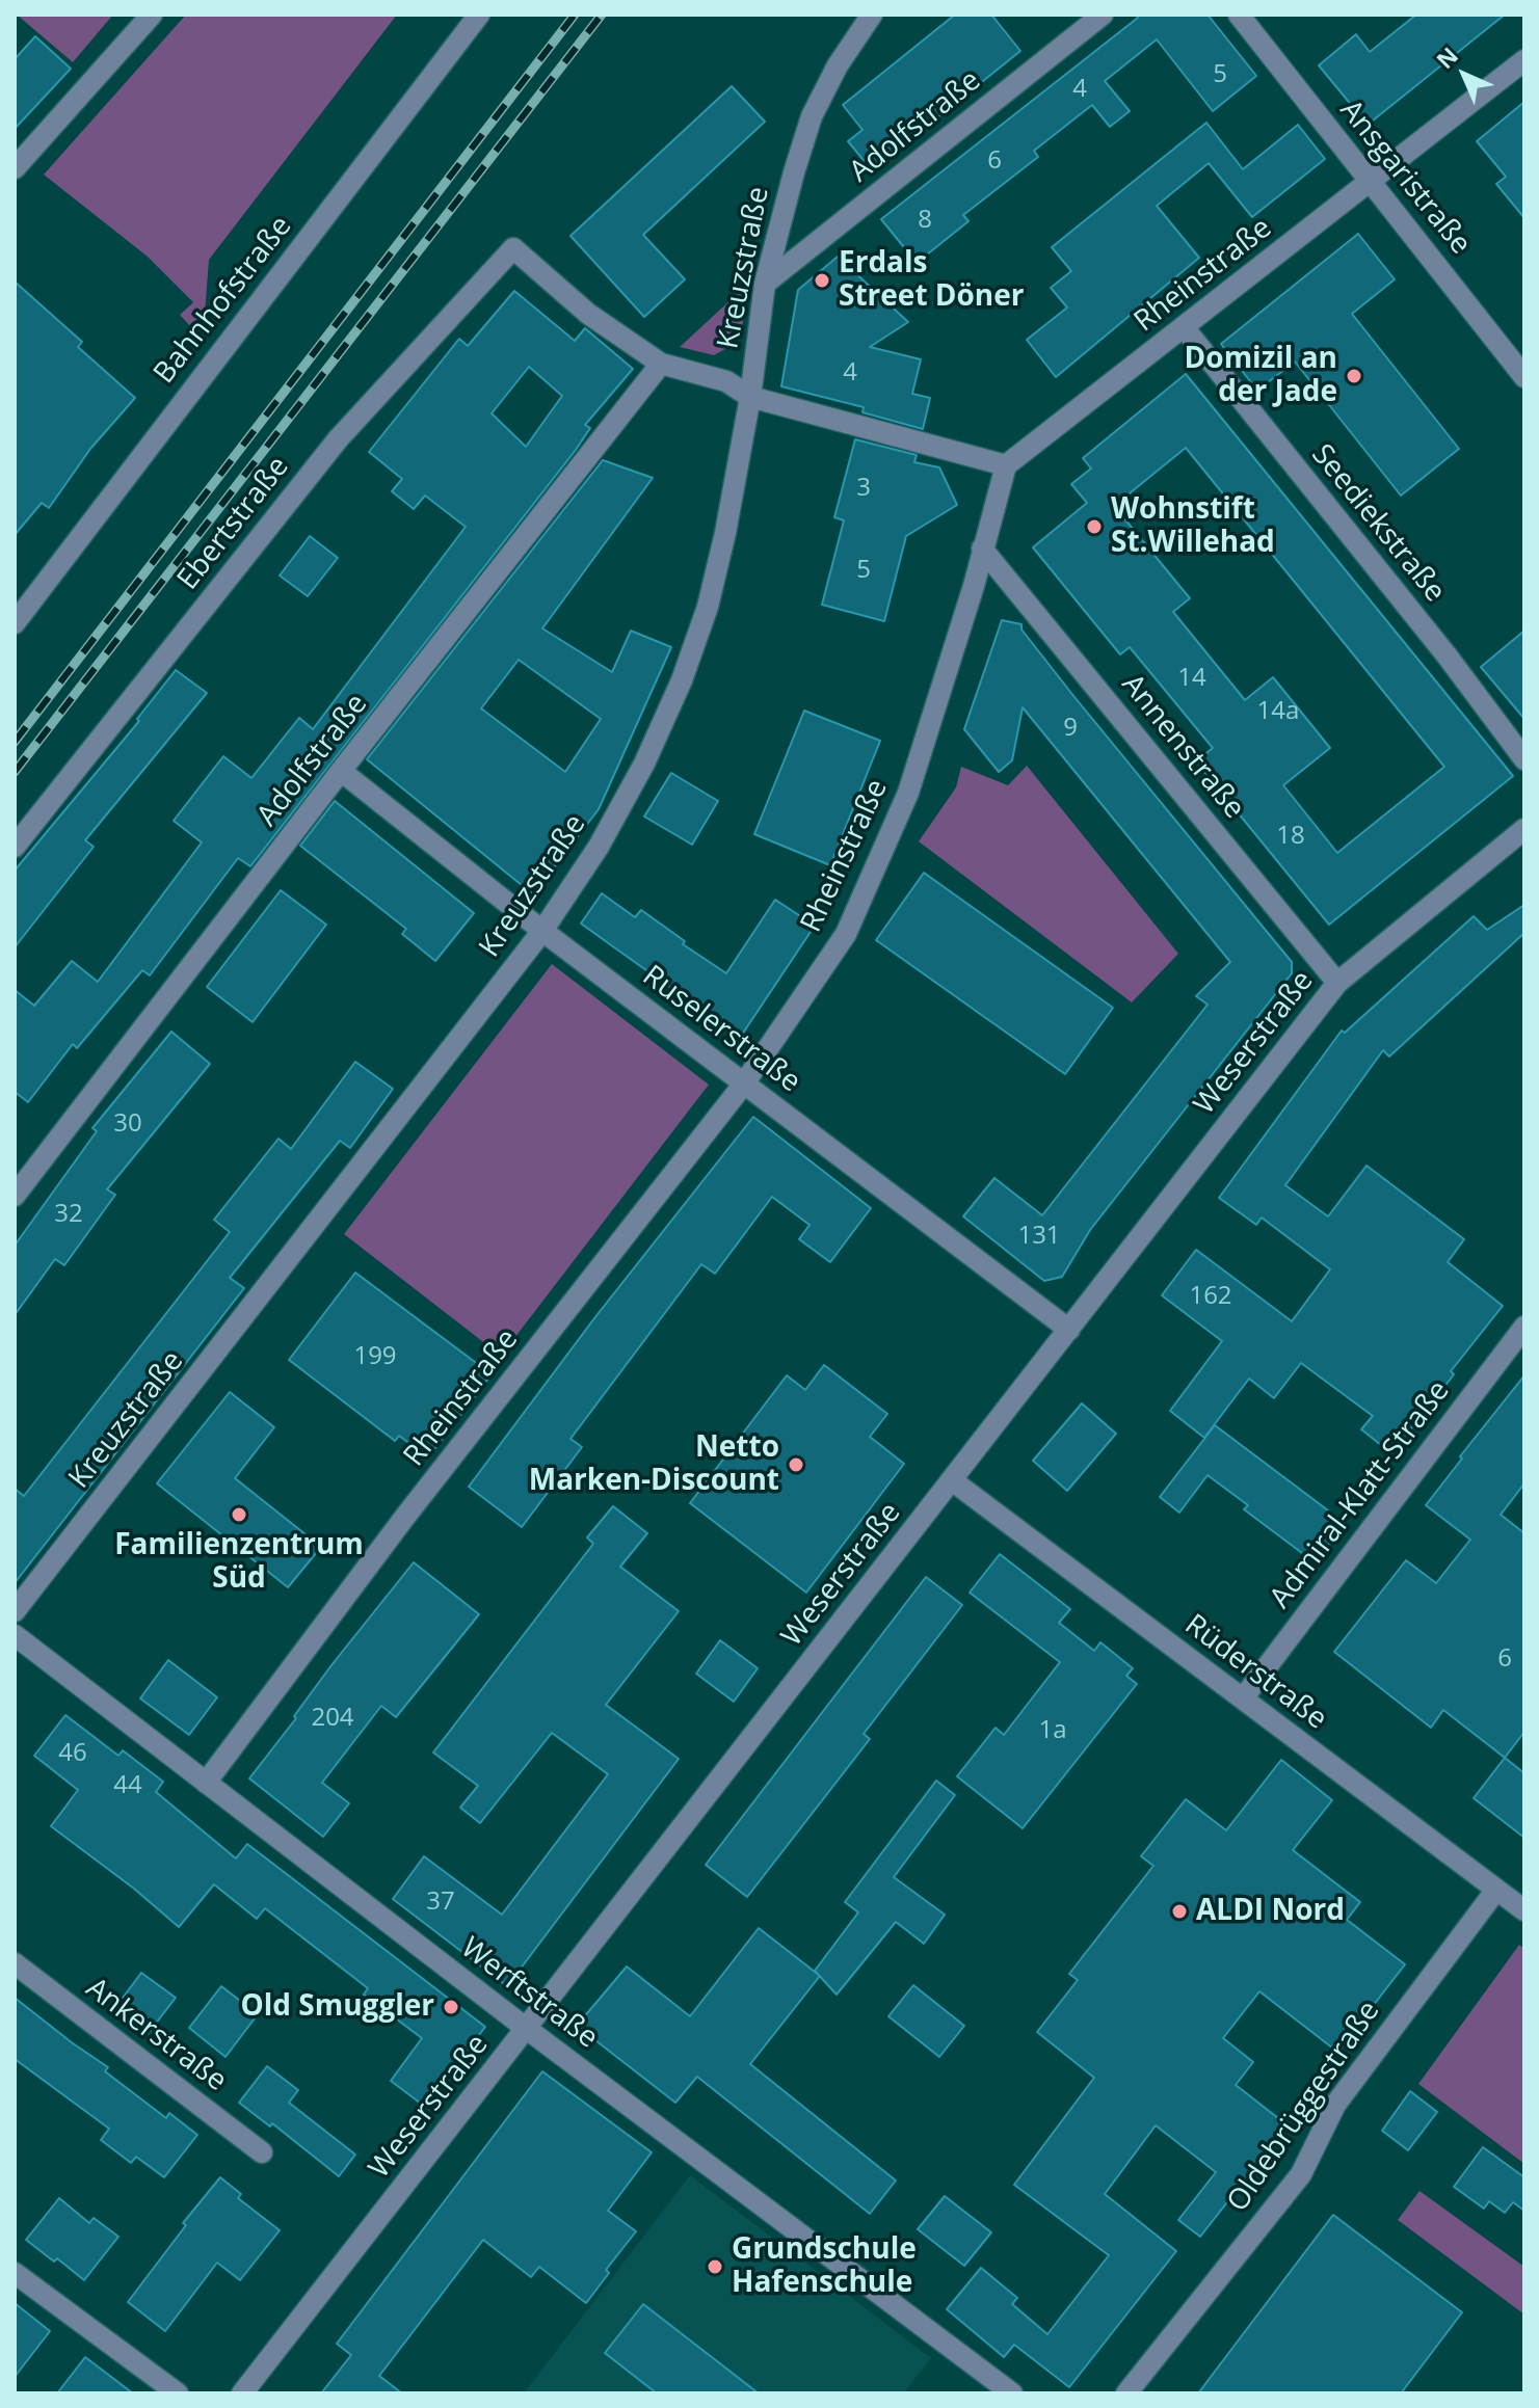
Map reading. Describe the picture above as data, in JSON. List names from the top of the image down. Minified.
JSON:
{"streets":{"street":["Adolfstraße","Ansgaristraße","Kreuzstraße","Rheinstraße","Bahnhofstraße","Ebertstraße","Seediekstraße","Annenstraße","Ruselerstraße","Weserstraße","Admiral-Klatt-Straße","Rüderstraße","Werftstraße","Ankerstraße","Oldebrüggestraße"]},"crossings":[["Adolfstraße","Kreuzstraße"],["Adolfstraße","Ebertstraße"],["Adolfstraße","Ruselerstraße"],["Ansgaristraße","Rheinstraße"],["Kreuzstraße","Ruselerstraße"],["Rheinstraße","Seediekstraße"],["Rheinstraße","Annenstraße"],["Rheinstraße","Ruselerstraße"],["Rheinstraße","Werftstraße"],["Annenstraße","Weserstraße"],["Ruselerstraße","Weserstraße"],["Weserstraße","Rüderstraße"],["Weserstraße","Werftstraße"],["Admiral-Klatt-Straße","Rüderstraße"],["Rüderstraße","Oldebrüggestraße"]],"places":["Erdals Street Döner","Domizil an der Jade","Wohnstift St.Willehad","Netto Marken-Discount","Familienzentrum Süd","ALDI Nord","Old Smuggler","Grundschule Hafenschule"],"house_numbers":["5","4","6","8","4","3","5","14","14a","9","18","30","32","131","162","199","6","204","1a","46","44","37"],"north":"top left"}
